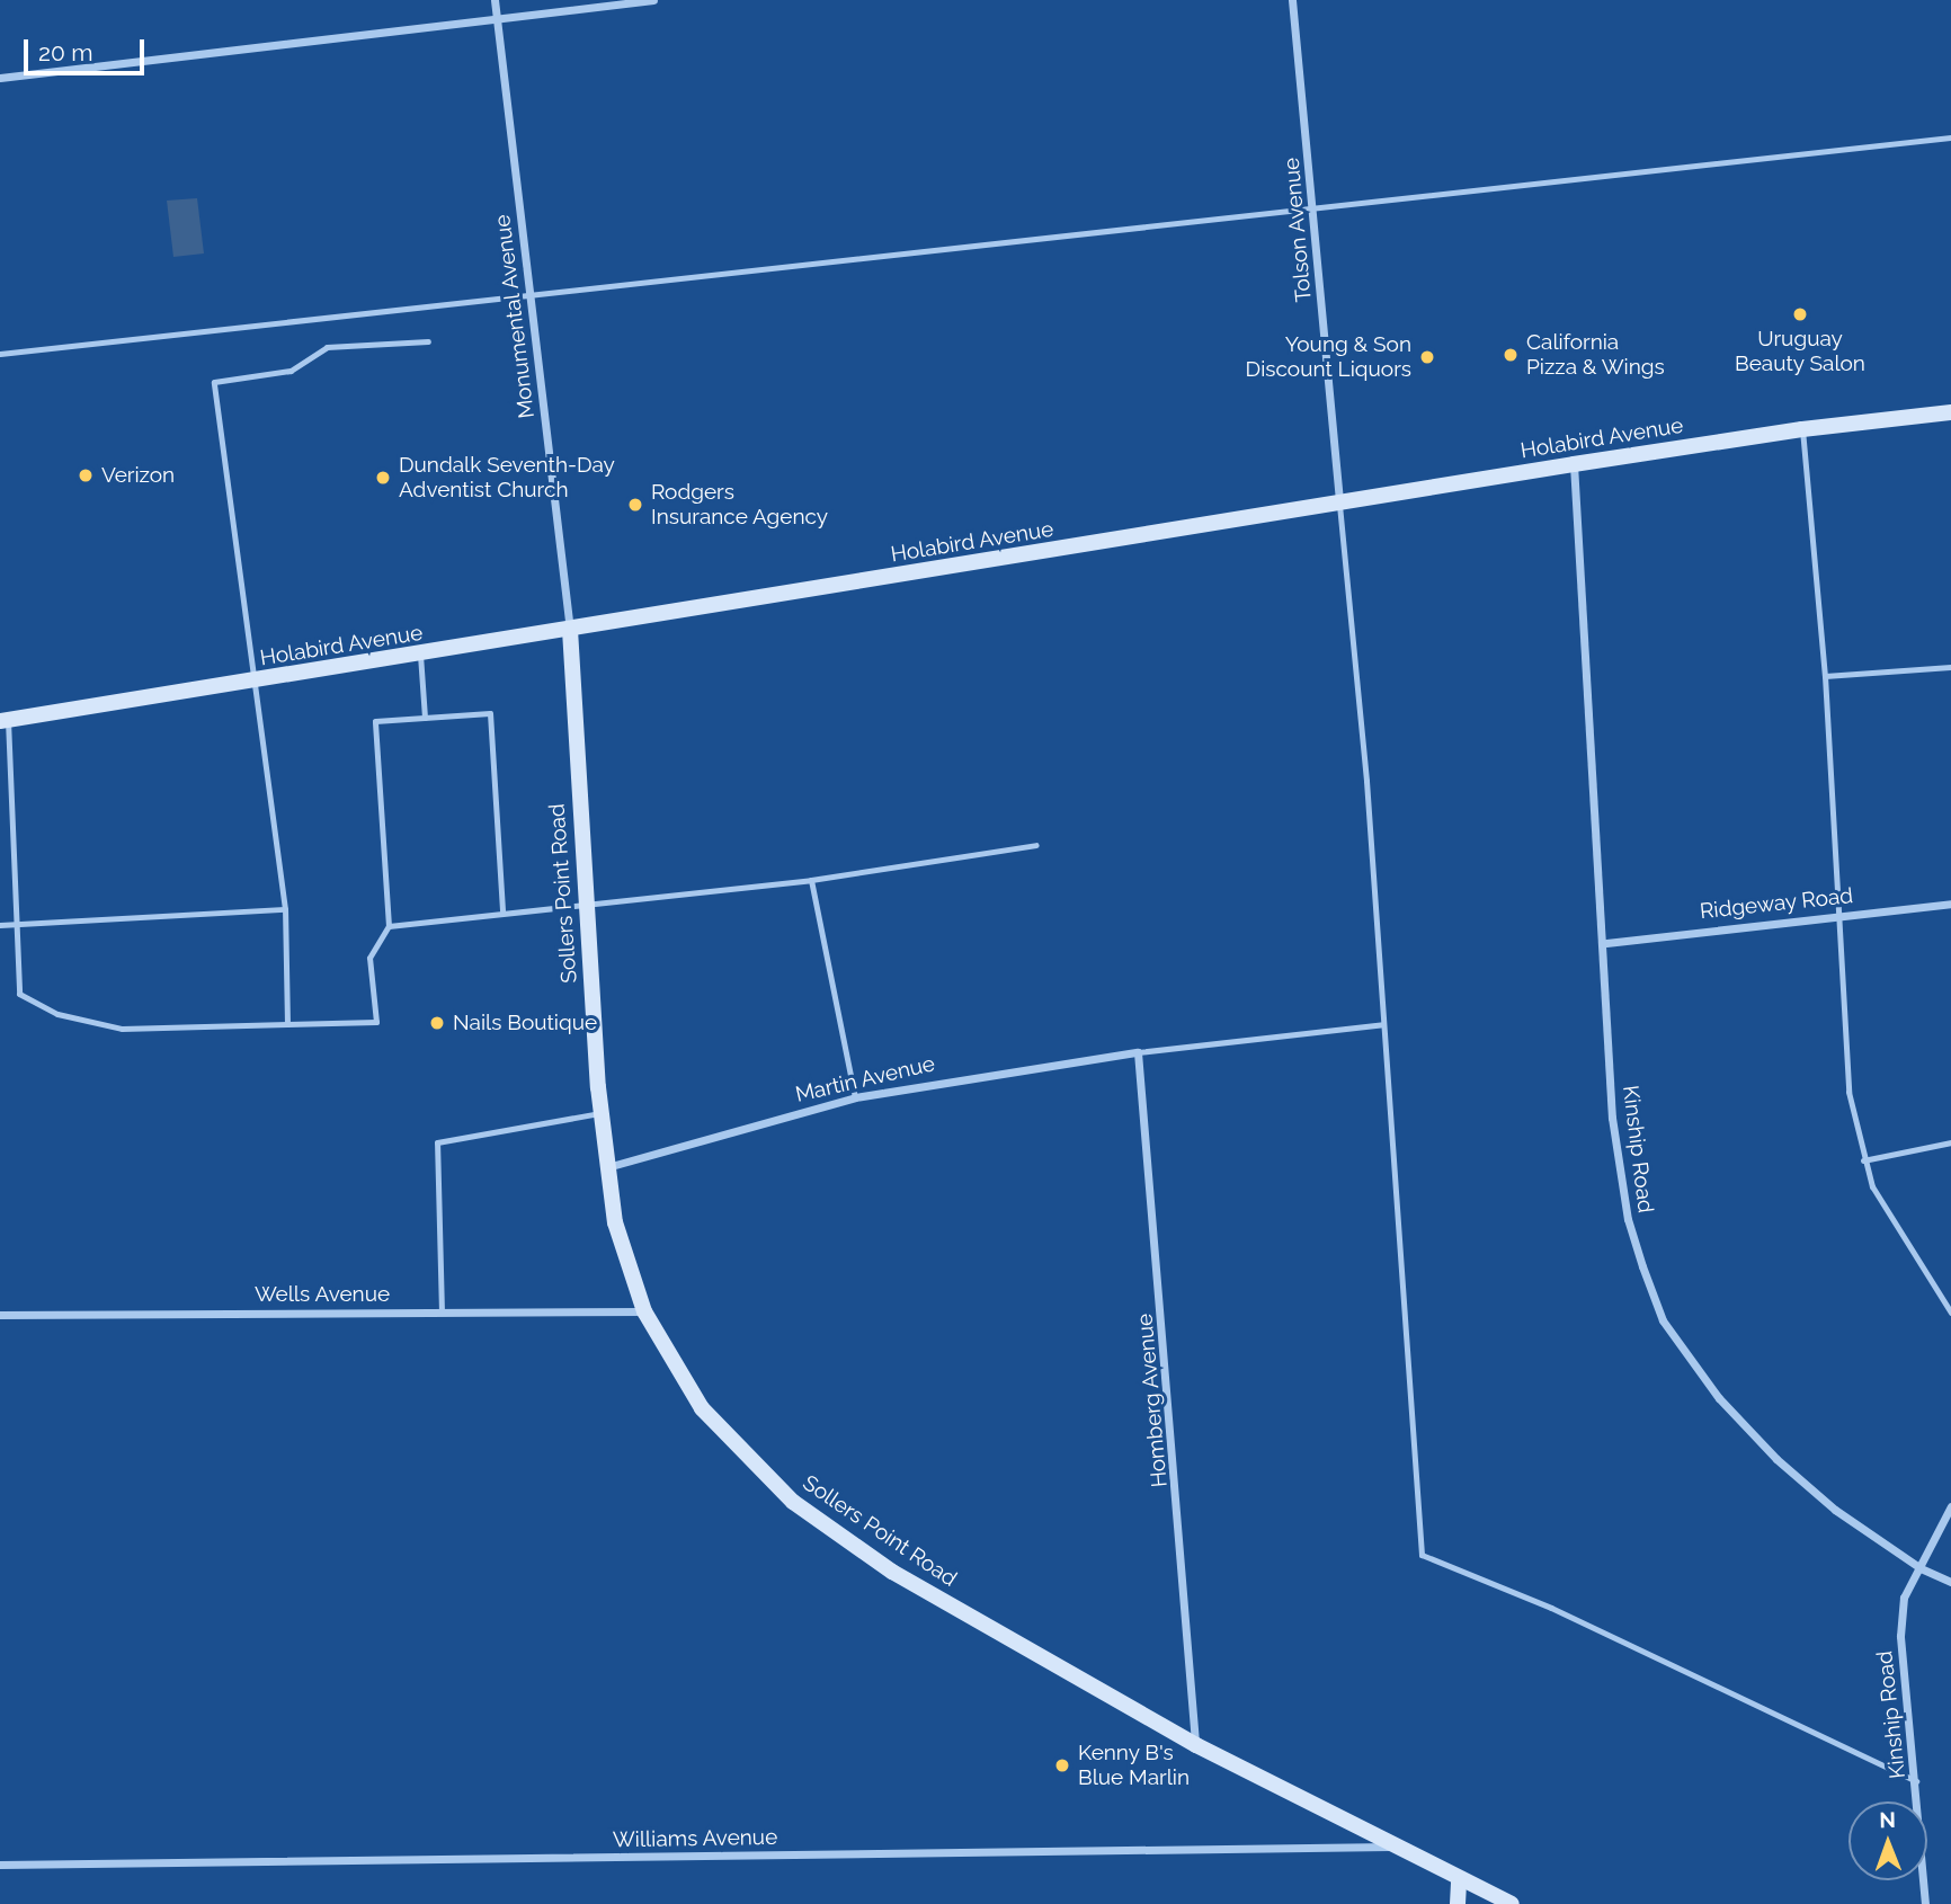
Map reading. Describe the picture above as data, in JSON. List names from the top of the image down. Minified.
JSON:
{"streets":{"main road":["Holabird Avenue","Sollers Point Road"],"street":["Tolson Avenue","Monumental Avenue","Ridgeway Road","Martin Avenue","Kinship Road","Wells Avenue","Homberg Avenue","Williams Avenue"]},"crossings":[["Tolson Avenue","Holabird Avenue"],["Monumental Avenue","Holabird Avenue"],["Monumental Avenue","Sollers Point Road"],["Holabird Avenue","Sollers Point Road"],["Holabird Avenue","Kinship Road"],["Sollers Point Road","Martin Avenue"],["Sollers Point Road","Wells Avenue"],["Sollers Point Road","Homberg Avenue"],["Sollers Point Road","Williams Avenue"],["Ridgeway Road","Kinship Road"],["Martin Avenue","Homberg Avenue"]],"places":["Uruguay Beauty Salon","California Pizza & Wings","Young & Son Discount Liquors","Verizon","Dundalk Seventh-Day Adventist Church","Rodgers Insurance Agency","Nails Boutique","Kenny B's Blue Marlin"],"scale_bar":"20 m","north":"top"}
